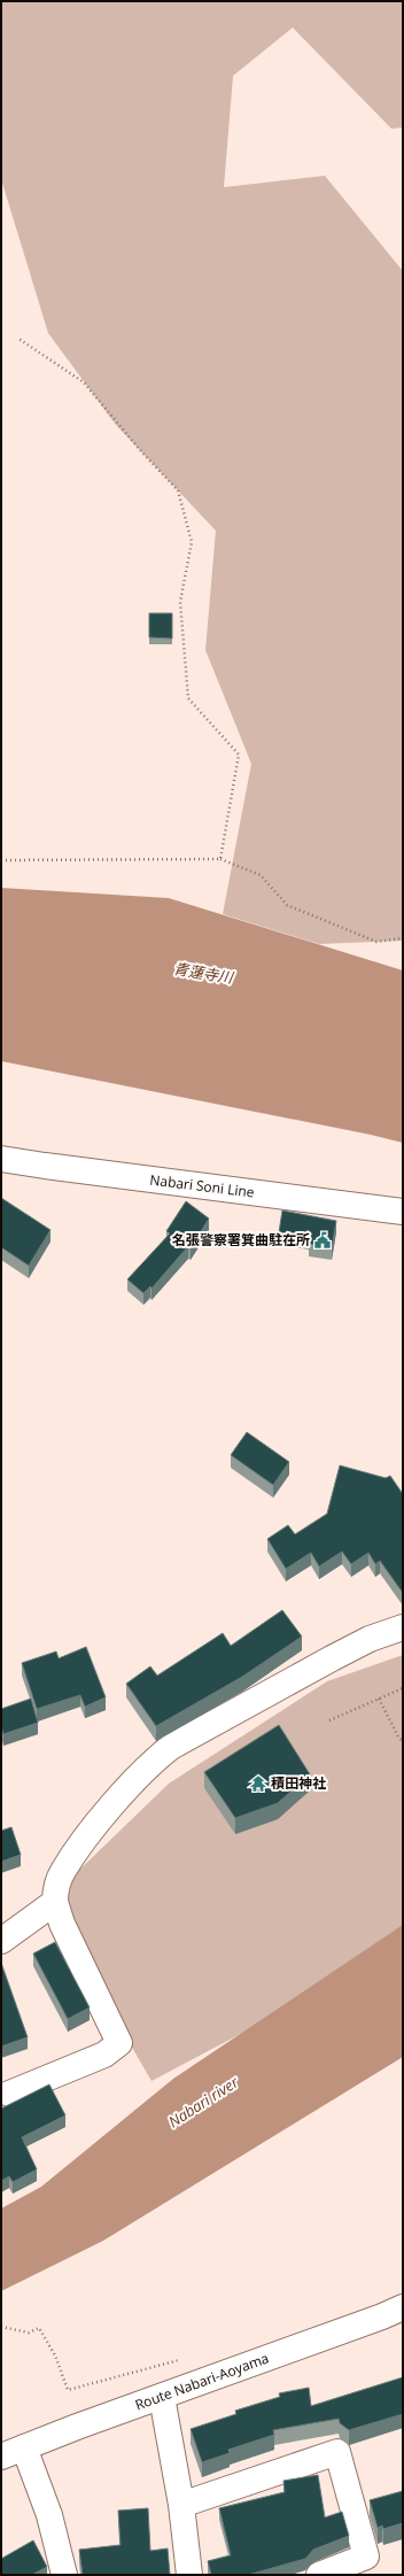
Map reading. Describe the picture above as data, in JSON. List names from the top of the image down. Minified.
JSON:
{"streets":{"street":["Nabari Soni Line","Route Nabari-Aoyama"]},"water":["青蓮寺川","Nabari river"],"places":{"public building":["名張警察署箕曲駐在所"],"temple":["積田神社"]}}
